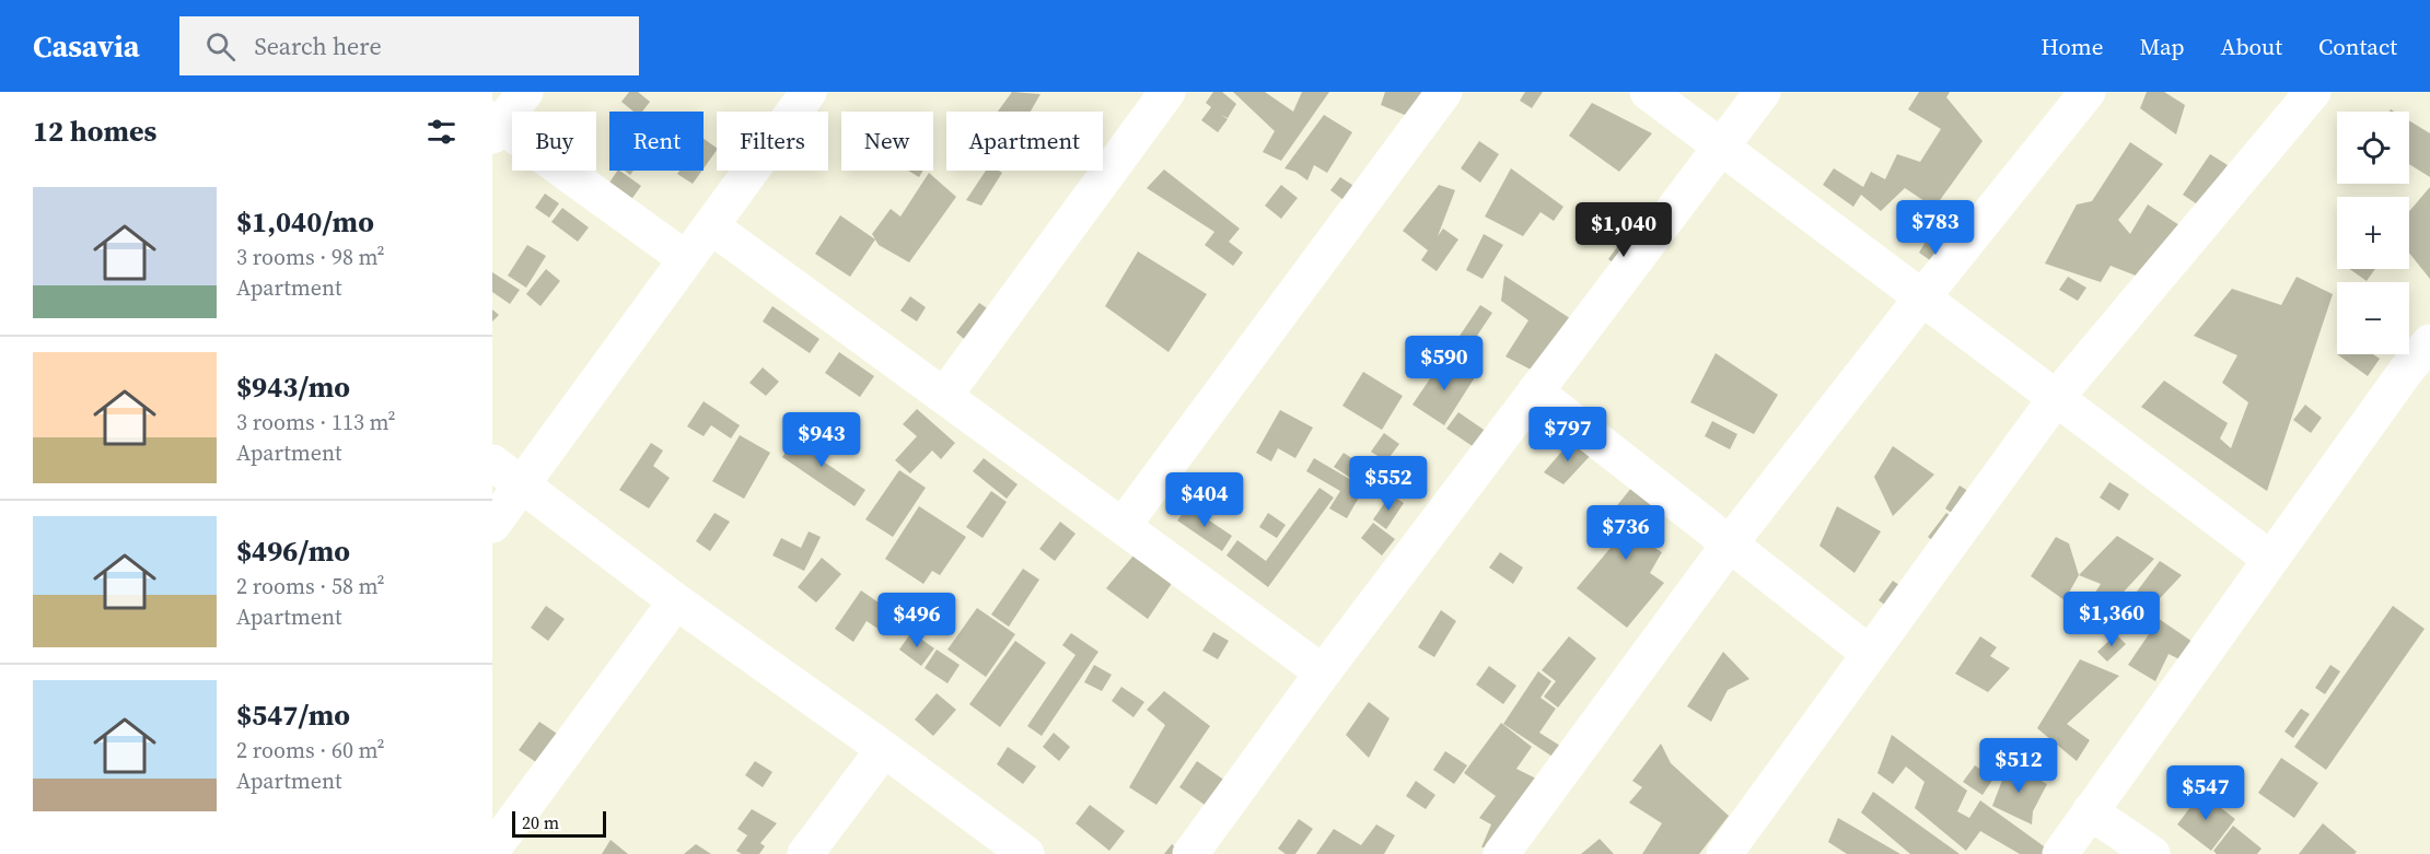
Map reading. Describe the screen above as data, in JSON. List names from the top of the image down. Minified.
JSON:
{"scale_bar":"20 m","page":{"header":"Casavia","search":"Search here","nav":["Home","Map","About","Contact"],"heading":"12 homes","map_buttons":["+","−"],"chip":["Buy","Rent","Filters","New","Apartment"],"list":[{"name":"$1,040/mo","note":"3 rooms · 98 m² · Apartment"},{"name":"$943/mo","note":"3 rooms · 113 m² · Apartment"},{"name":"$496/mo","note":"2 rooms · 58 m² · Apartment"},{"name":"$547/mo","note":"2 rooms · 60 m² · Apartment"}],"price":["$783","$1,040","$590","$797","$943","$552","$404","$736","$1,360","$496","$512","$547"],"scale":"20 m"}}
